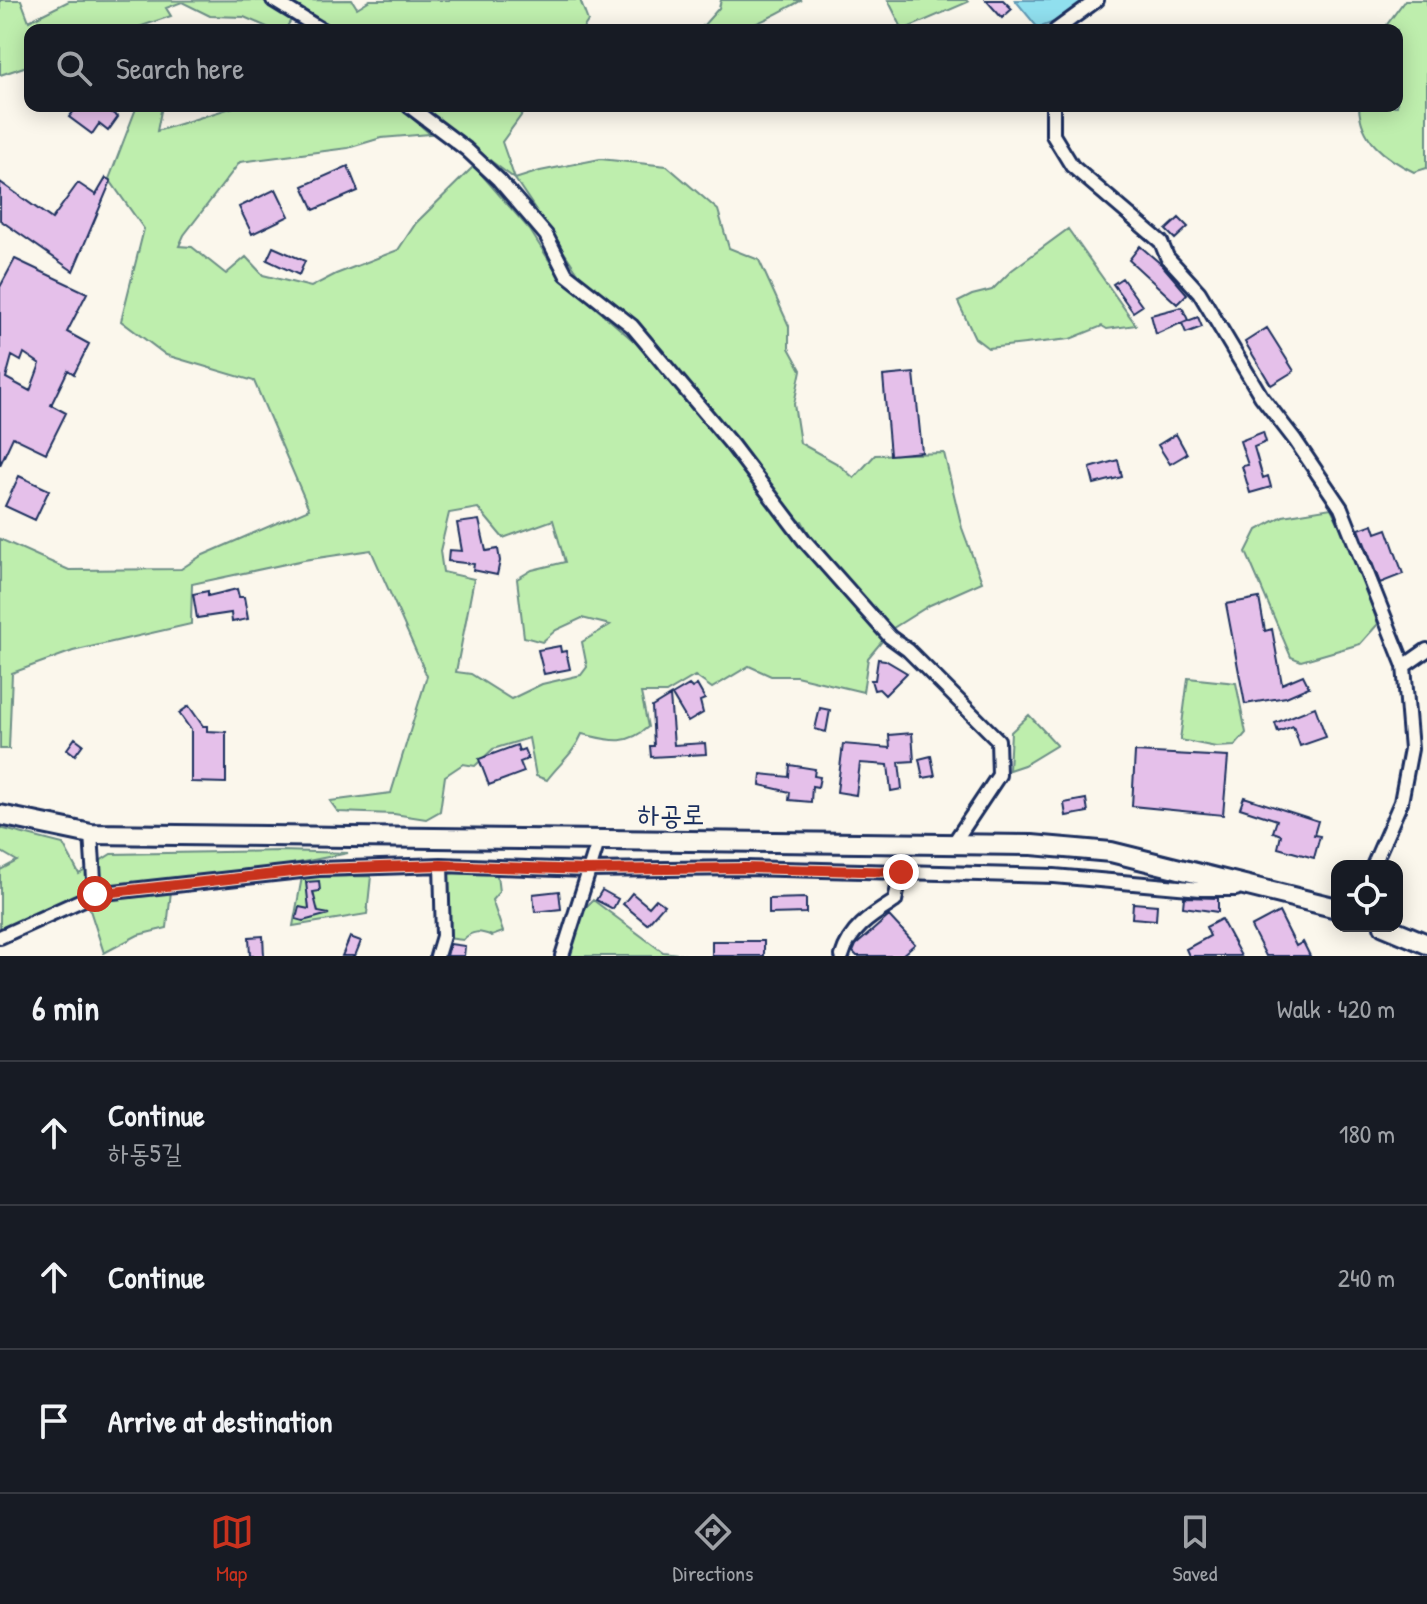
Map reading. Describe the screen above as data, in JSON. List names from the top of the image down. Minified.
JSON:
{"streets":{"main road":["하공로"]},"page":{"search":"Search here","heading":["6 min","Walk · 420 m"],"list":[["Continue","하동5길","180 m"],["Continue","240 m"],"Arrive at destination"],"nav":["Map","Directions","Saved"]}}
